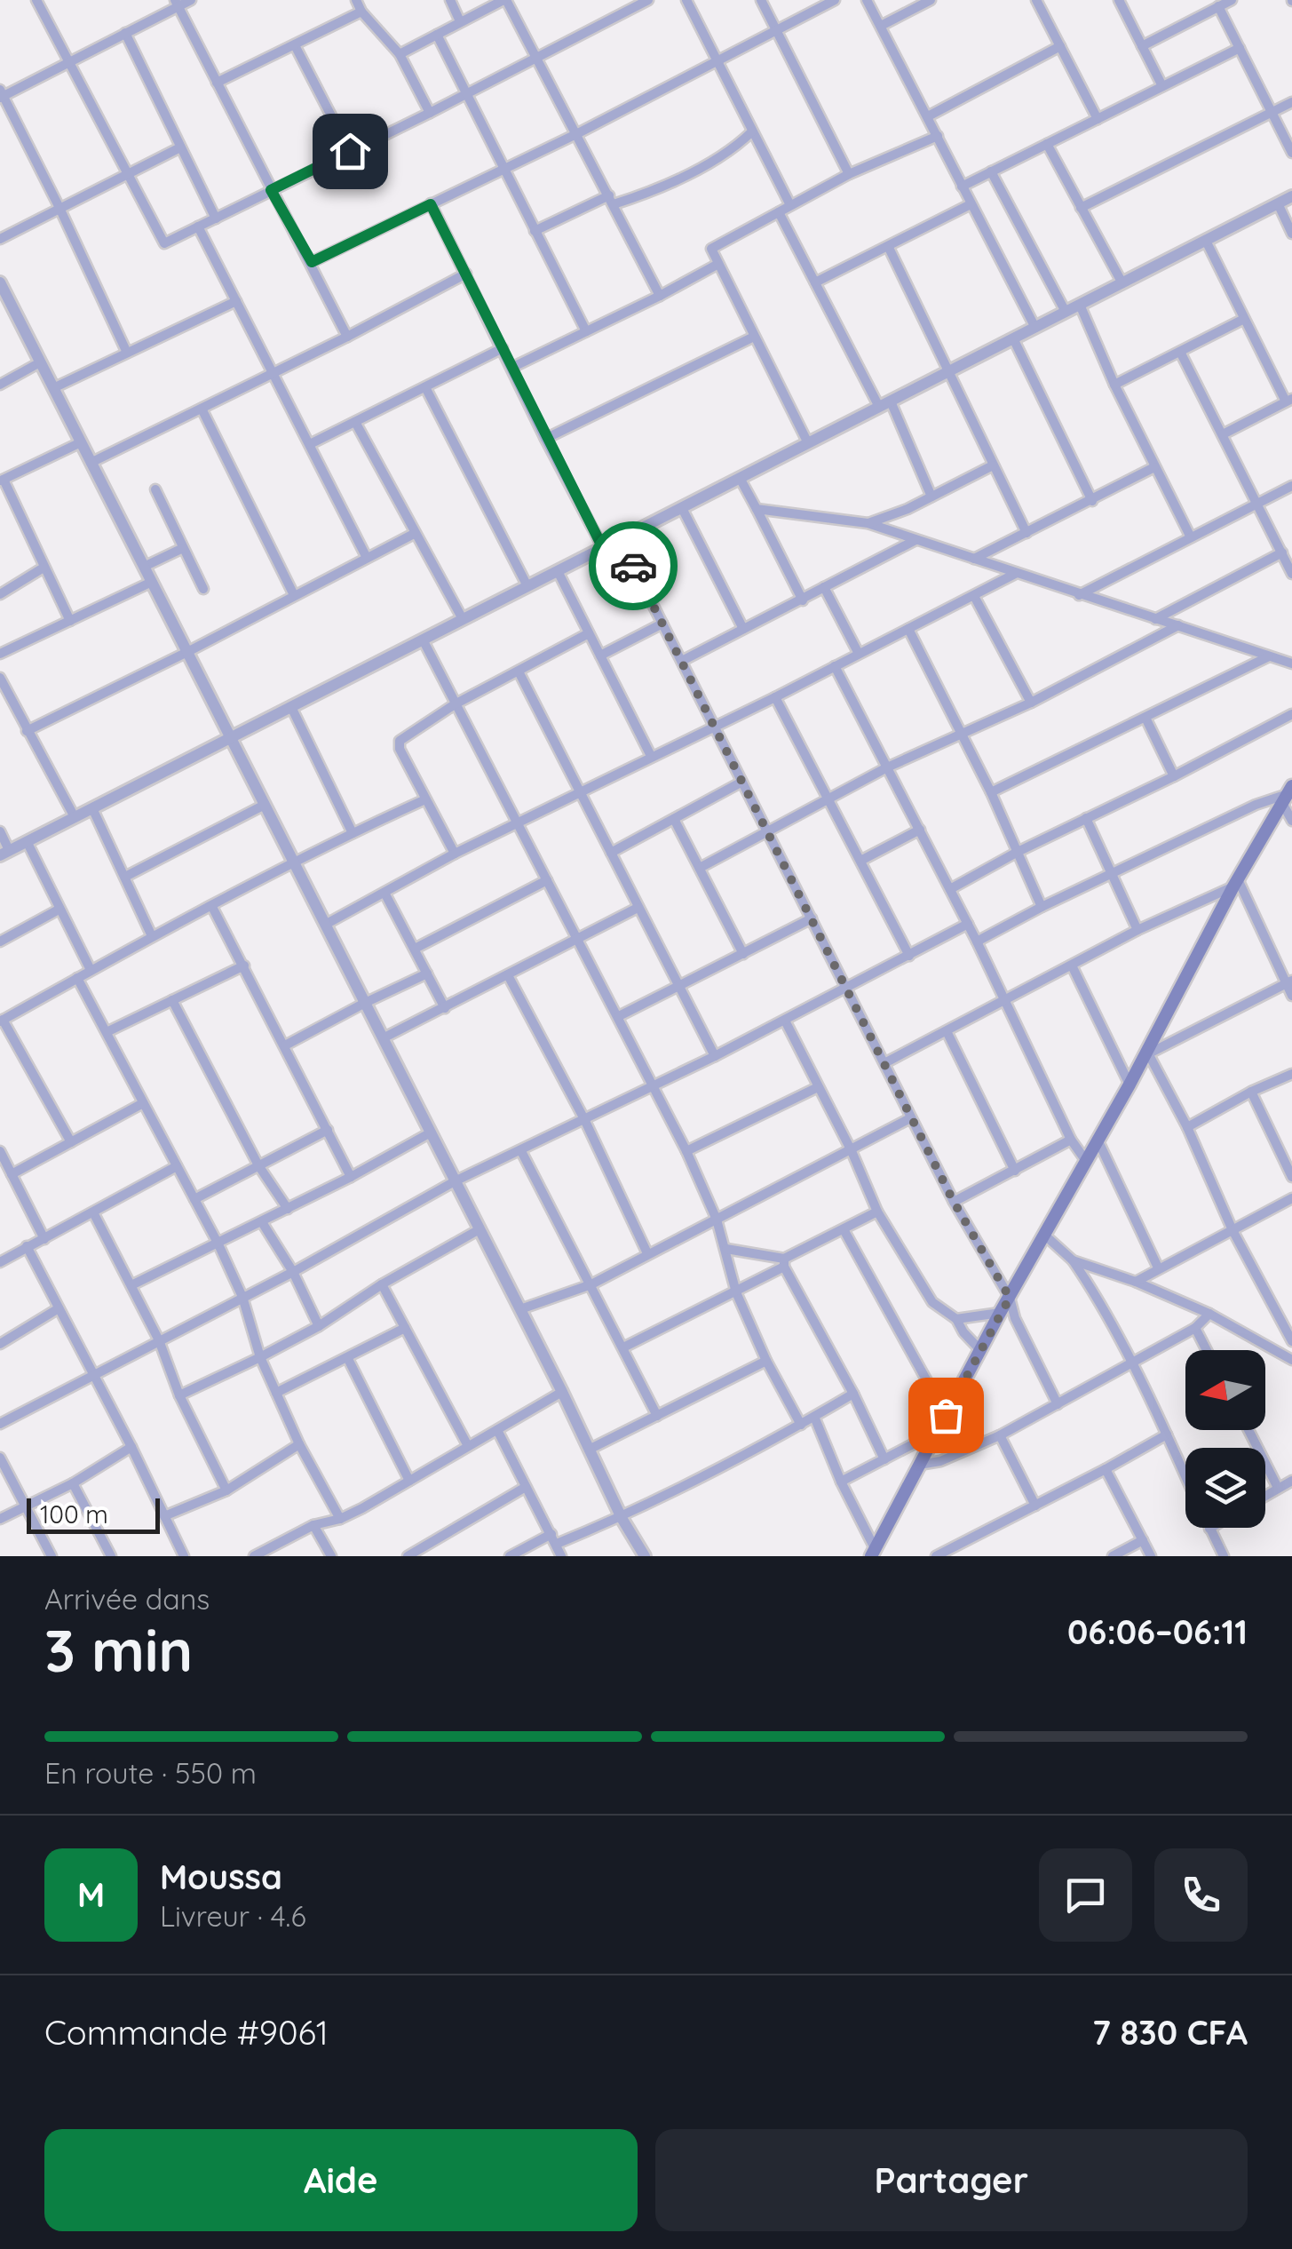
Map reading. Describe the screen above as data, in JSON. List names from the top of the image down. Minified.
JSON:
{"scale_bar":"100 m","north":"left","page":{"scale":"100 m","heading":["3 min","Arrivée dans","06:06–06:11"],"panel":["Moussa","Livreur · 4.6","Commande #9061","7 830 CFA"],"bar":"En route · 550 m","round":"M","buttons":["Aide","Partager"]}}
